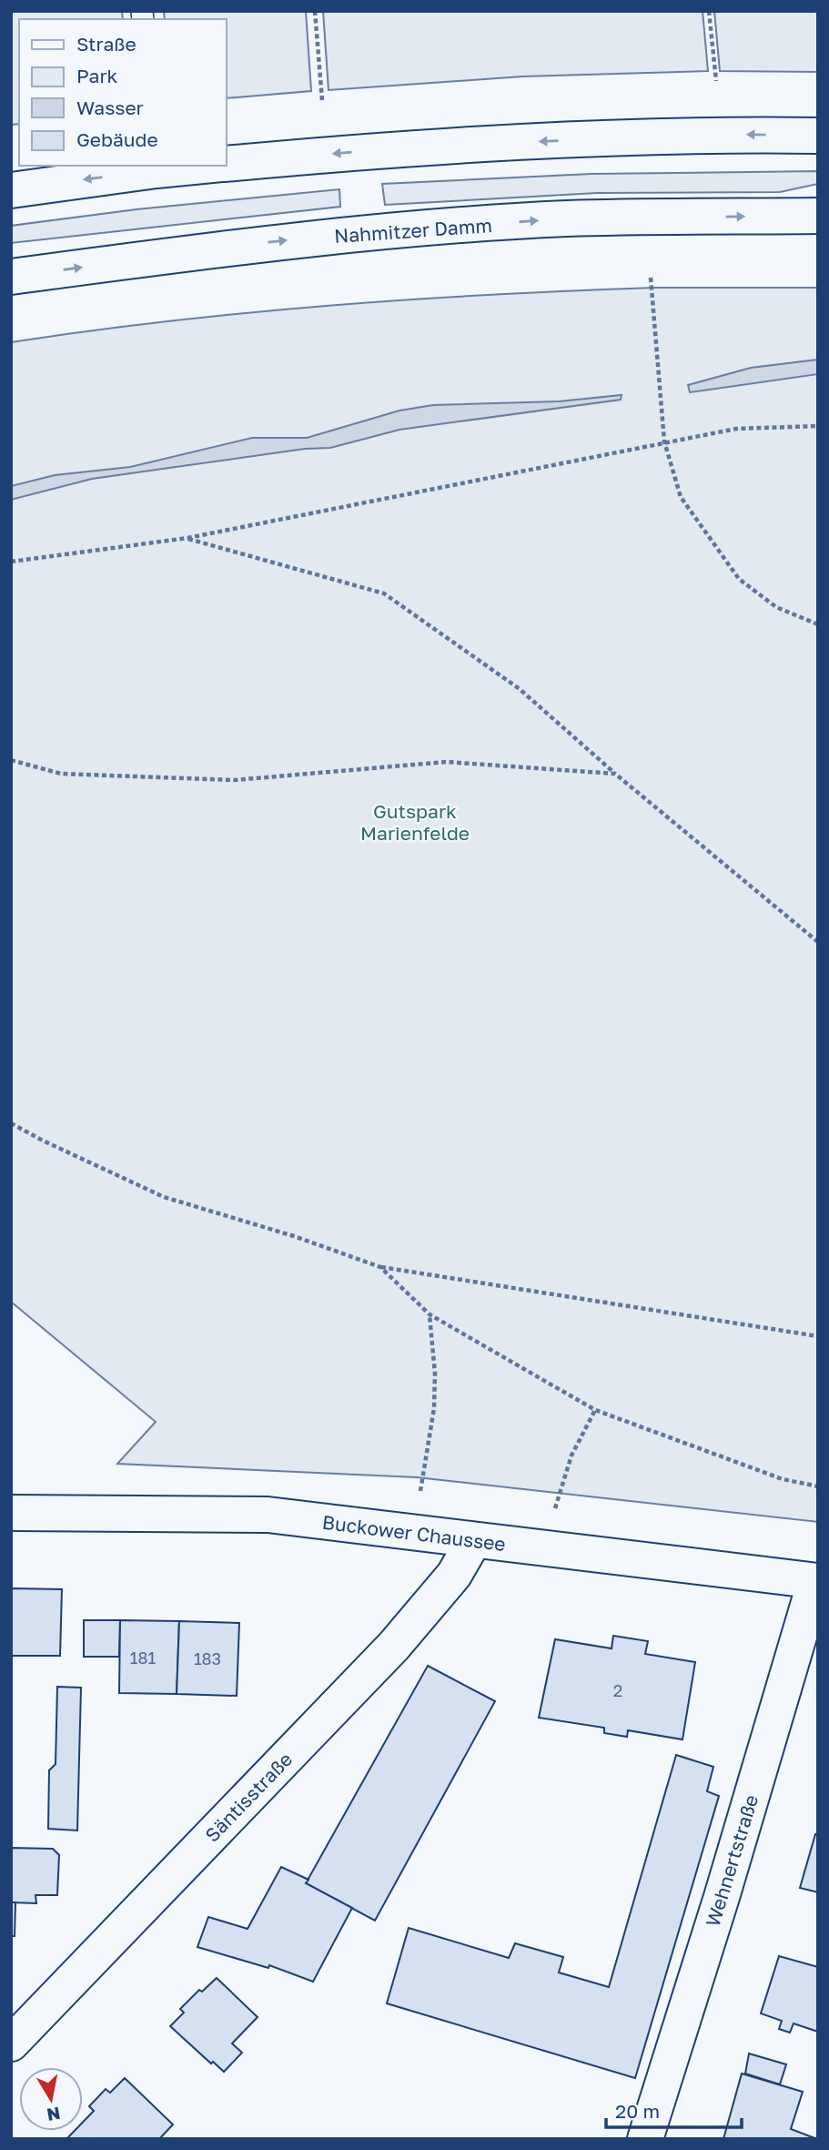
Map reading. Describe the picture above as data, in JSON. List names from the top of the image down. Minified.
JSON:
{"streets":{"street":["Nahmitzer Damm","Buckower Chaussee","Säntisstraße","Wehnertstraße"]},"crossings":[["Buckower Chaussee","Säntisstraße"],["Buckower Chaussee","Wehnertstraße"]],"parks":["Gutspark Marienfelde"],"house_numbers":["181","183","2"],"legend":["Straße","Park","Wasser","Gebäude"],"scale_bar":"20 m","north":"bottom"}
